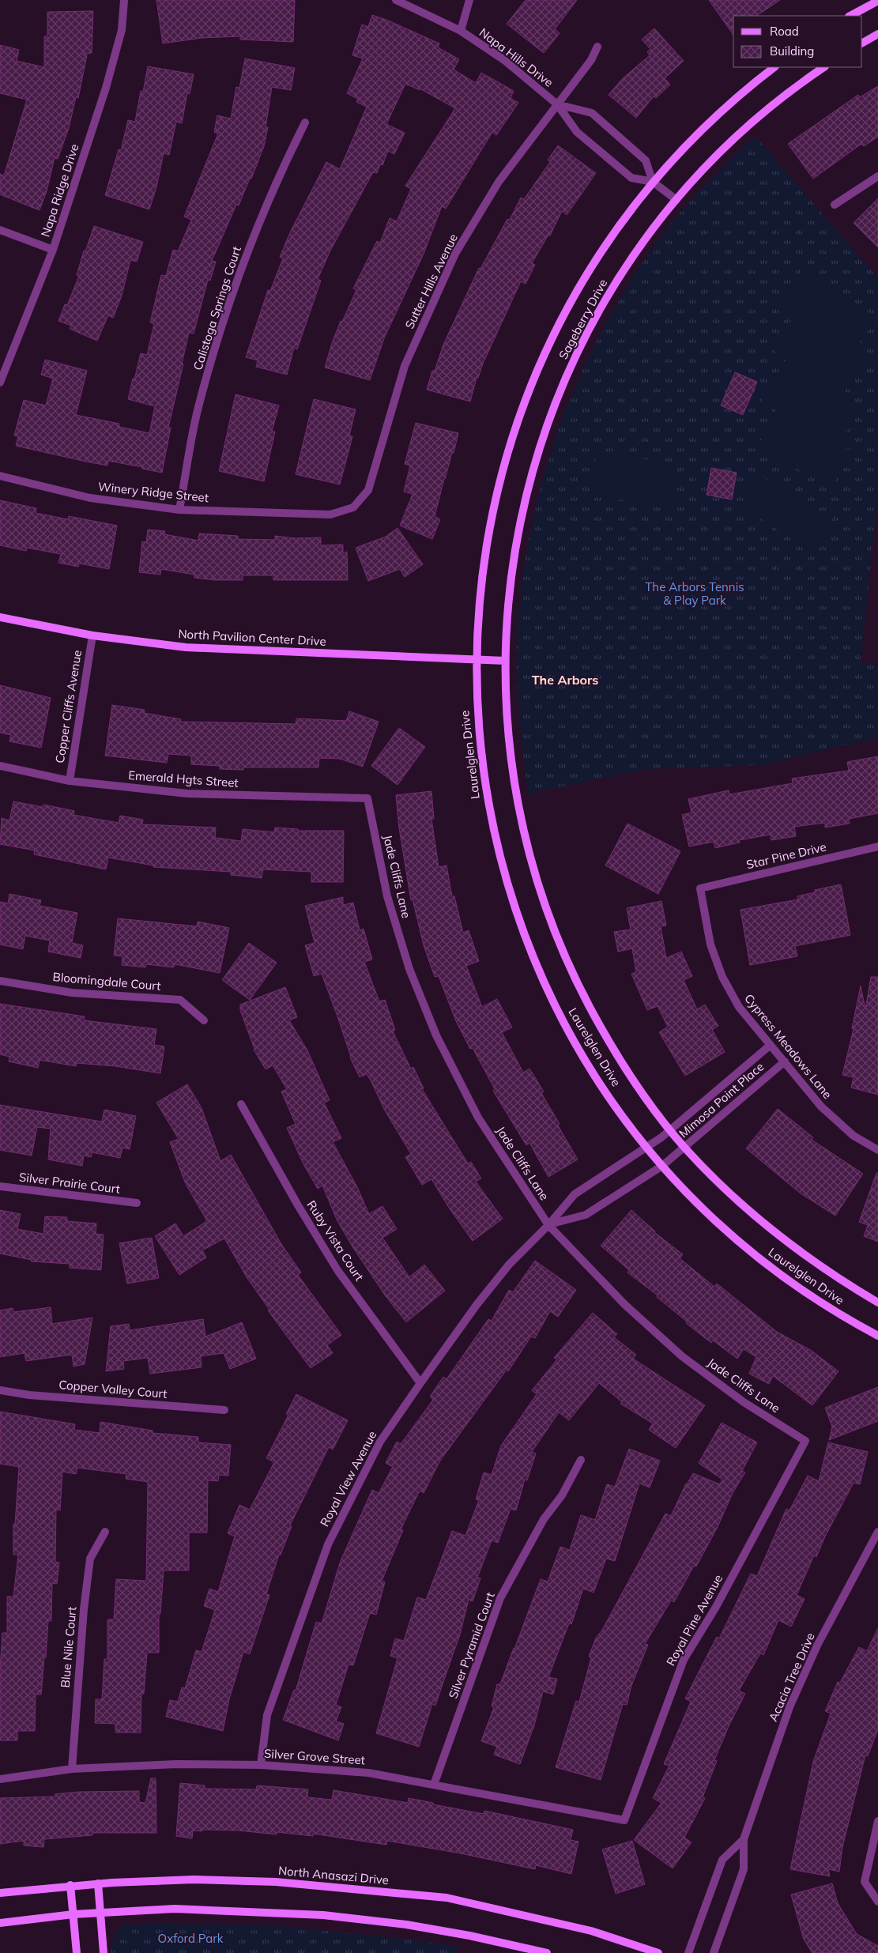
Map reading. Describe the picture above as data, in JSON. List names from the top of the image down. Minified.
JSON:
{"streets":{"street":["Napa Hills Drive","Napa Ridge Drive","Sutter Hills Avenue","Calistoga Springs Court","Sageberry Drive","Winery Ridge Street","North Pavilion Center Drive","Copper Cliffs Avenue","Laurelglen Drive","Emerald Hgts Street","Star Pine Drive","Jade Cliffs Lane","Bloomingdale Court","Cypress Meadows Lane","Mimosa Point Place","Silver Prairie Court","Ruby Vista Court","Copper Valley Court","Royal View Avenue","Royal Pine Avenue","Silver Pyramid Court","Blue Nile Court","Acacia Tree Drive","Silver Grove Street","North Anasazi Drive"]},"crossings":[["Napa Hills Drive","Sutter Hills Avenue"],["Napa Hills Drive","Sageberry Drive"],["Sutter Hills Avenue","Winery Ridge Street"],["Calistoga Springs Court","Winery Ridge Street"],["Sageberry Drive","North Pavilion Center Drive"],["Sageberry Drive","Laurelglen Drive"],["North Pavilion Center Drive","Copper Cliffs Avenue"],["North Pavilion Center Drive","Laurelglen Drive"],["Copper Cliffs Avenue","Emerald Hgts Street"],["Laurelglen Drive","Mimosa Point Place"],["Laurelglen Drive","Royal View Avenue"],["Emerald Hgts Street","Jade Cliffs Lane"],["Star Pine Drive","Cypress Meadows Lane"],["Jade Cliffs Lane","Royal View Avenue"],["Jade Cliffs Lane","Royal Pine Avenue"],["Cypress Meadows Lane","Mimosa Point Place"],["Mimosa Point Place","Royal View Avenue"],["Ruby Vista Court","Royal View Avenue"],["Royal View Avenue","Silver Grove Street"],["Royal Pine Avenue","Silver Grove Street"],["Silver Pyramid Court","Silver Grove Street"],["Blue Nile Court","Silver Grove Street"]],"districts":["The Arbors"],"parks":["The Arbors Tennis & Play Park","Oxford Park"],"legend":["Road","Building"]}
